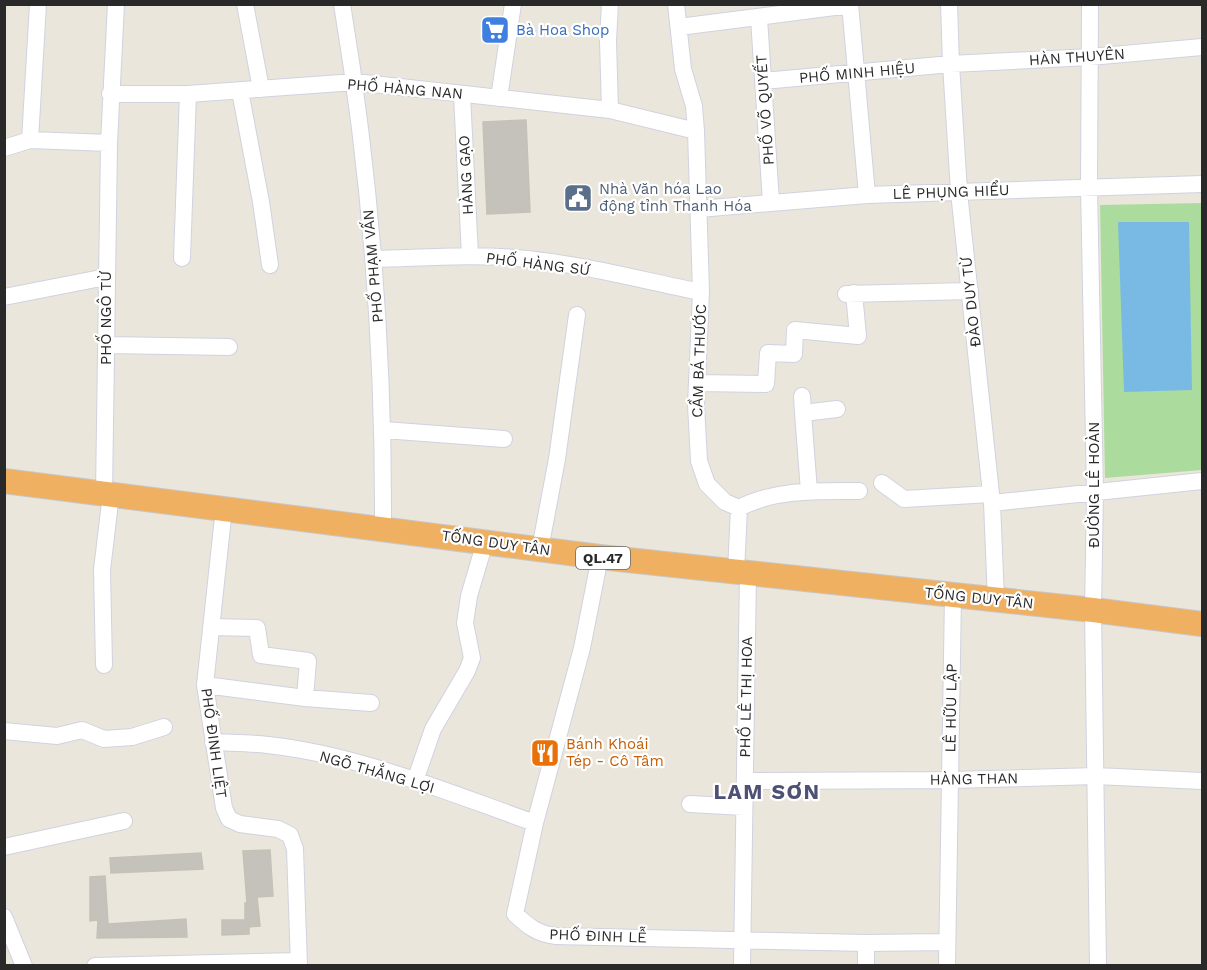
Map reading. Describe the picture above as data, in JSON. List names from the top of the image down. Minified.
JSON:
{"streets":{"highway":["TỐNG DUY TÂN","QL.47"],"street":["HÀN THUYÊN","PHỐ MINH HIỆU","PHỐ HÀNG NAN","PHỐ VÕ QUYẾT","HÀNG GẠO","LÊ PHỤNG HIỂU","PHỐ HÀNG SỨ","PHỐ PHẠM VẤN","ĐÀO DUY TỪ","PHỐ NGÔ TỪ","CẦM BÁ THƯỚC","ĐƯỜNG LÊ HOÀN","PHỐ LÊ THỊ HOA","LÊ HỮU LẬP","PHỐ ĐINH LIỆT","NGÕ THẮNG LỢI","HÀNG THAN","PHỐ ĐINH LỄ"]},"crossings":[["HÀN THUYÊN","PHỐ MINH HIỆU"],["HÀN THUYÊN","ĐÀO DUY TỪ"],["HÀN THUYÊN","ĐƯỜNG LÊ HOÀN"],["PHỐ MINH HIỆU","PHỐ VÕ QUYẾT"],["PHỐ MINH HIỆU","ĐÀO DUY TỪ"],["PHỐ HÀNG NAN","HÀNG GẠO"],["PHỐ HÀNG NAN","PHỐ PHẠM VẤN"],["PHỐ HÀNG NAN","PHỐ NGÔ TỪ"],["PHỐ HÀNG NAN","CẦM BÁ THƯỚC"],["PHỐ VÕ QUYẾT","LÊ PHỤNG HIỂU"],["HÀNG GẠO","PHỐ HÀNG SỨ"],["LÊ PHỤNG HIỂU","ĐÀO DUY TỪ"],["LÊ PHỤNG HIỂU","CẦM BÁ THƯỚC"],["LÊ PHỤNG HIỂU","ĐƯỜNG LÊ HOÀN"],["PHỐ HÀNG SỨ","PHỐ PHẠM VẤN"],["PHỐ HÀNG SỨ","CẦM BÁ THƯỚC"],["PHỐ PHẠM VẤN","TỐNG DUY TÂN"],["ĐÀO DUY TỪ","TỐNG DUY TÂN"],["PHỐ NGÔ TỪ","TỐNG DUY TÂN"],["ĐƯỜNG LÊ HOÀN","TỐNG DUY TÂN"],["ĐƯỜNG LÊ HOÀN","HÀNG THAN"],["TỐNG DUY TÂN","PHỐ LÊ THỊ HOA"],["TỐNG DUY TÂN","LÊ HỮU LẬP"],["TỐNG DUY TÂN","PHỐ ĐINH LIỆT"],["TỐNG DUY TÂN","PHỐ ĐINH LỄ"],["PHỐ LÊ THỊ HOA","HÀNG THAN"],["PHỐ LÊ THỊ HOA","PHỐ ĐINH LỄ"],["LÊ HỮU LẬP","HÀNG THAN"],["LÊ HỮU LẬP","PHỐ ĐINH LỄ"],["PHỐ ĐINH LIỆT","NGÕ THẮNG LỢI"],["NGÕ THẮNG LỢI","PHỐ ĐINH LỄ"]],"districts":["LAM SƠN"],"places":{"supermarket":["Bà Hoa Shop"],"public building":["Nhà Văn hóa Lao động tỉnh Thanh Hóa"],"restaurant":["Bánh Khoái Tép - Cô Tâm"]}}
